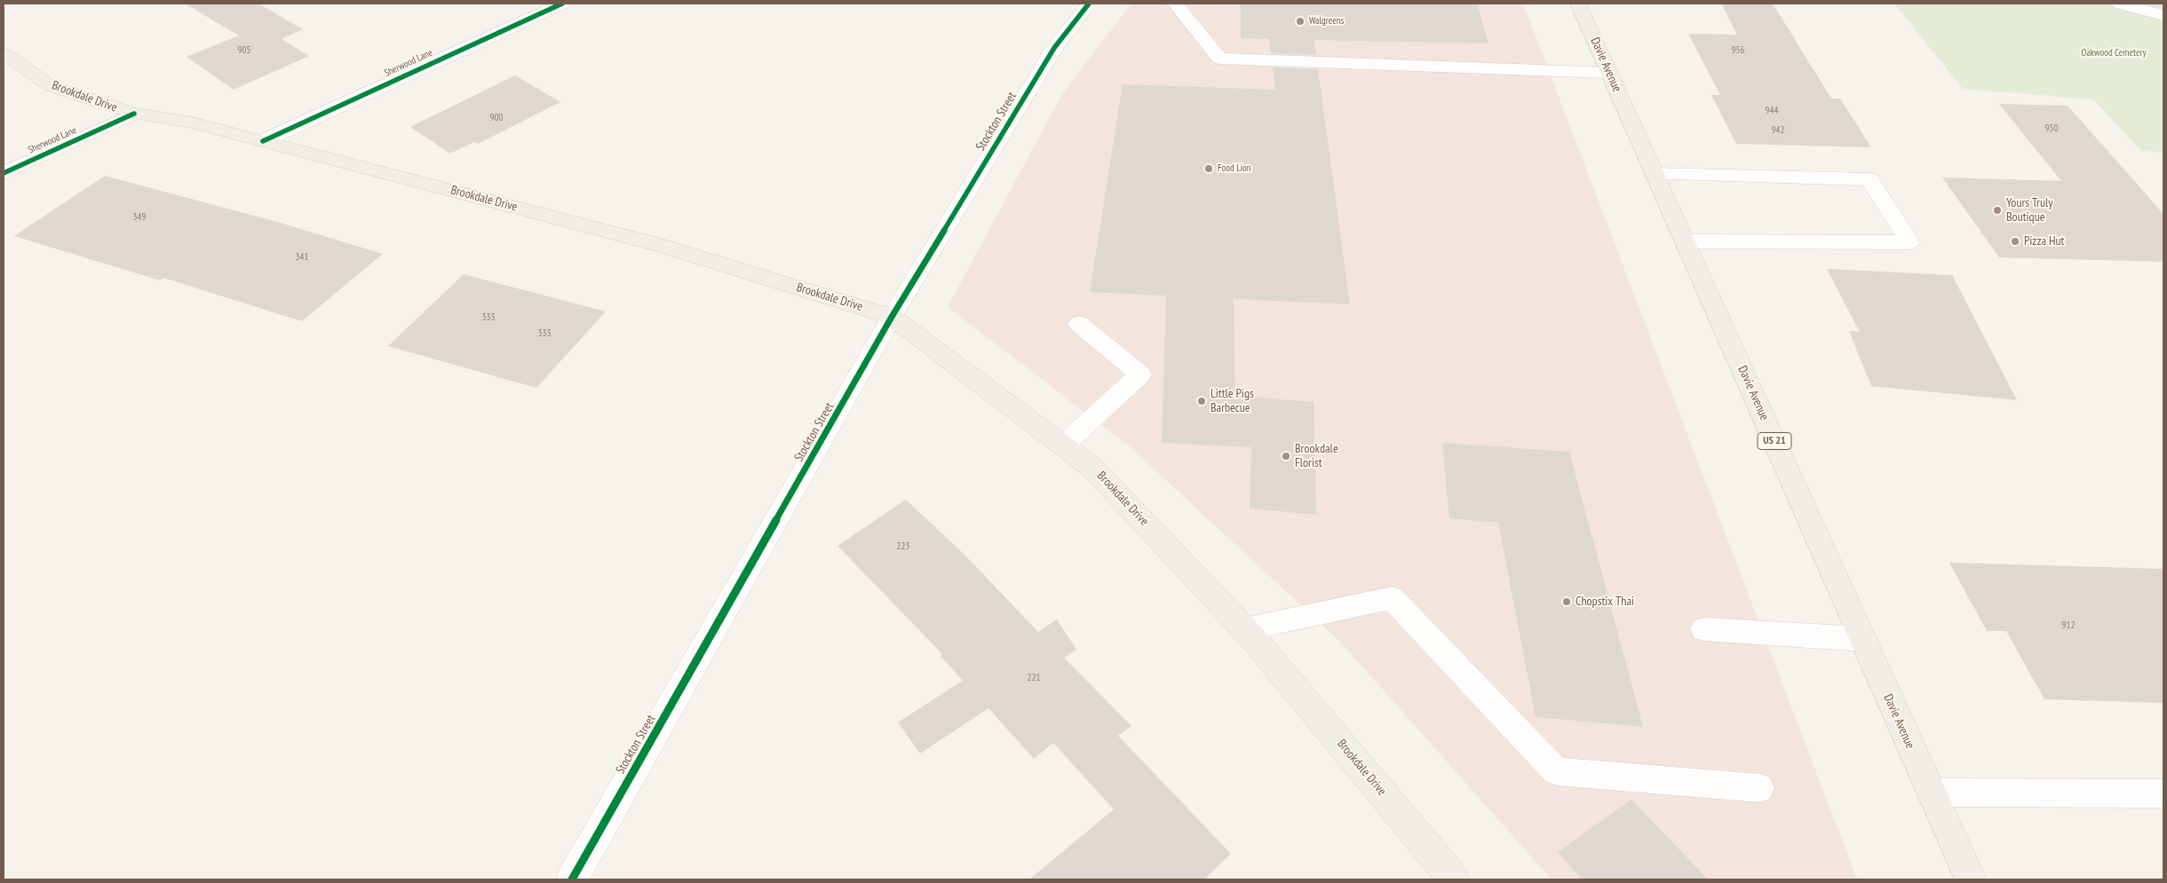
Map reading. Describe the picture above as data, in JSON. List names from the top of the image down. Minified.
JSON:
{"streets":{"main road":["Davie Avenue","Brookdale Drive","US 21"],"street":["Sherwood Lane","Stockton Street"]},"crossings":[["Sherwood Lane","Brookdale Drive"],["Brookdale Drive","Stockton Street"]],"parks":["Oakwood Cemetery"],"places":["Walgreens","Food Lion","Yours Truly Boutique","Pizza Hut","Little Pigs Barbecue","Brookdale Florist","Chopstix Thai"],"house_numbers":["905","956","944","900","950","942","349","341","333","333","223","912","221"]}
